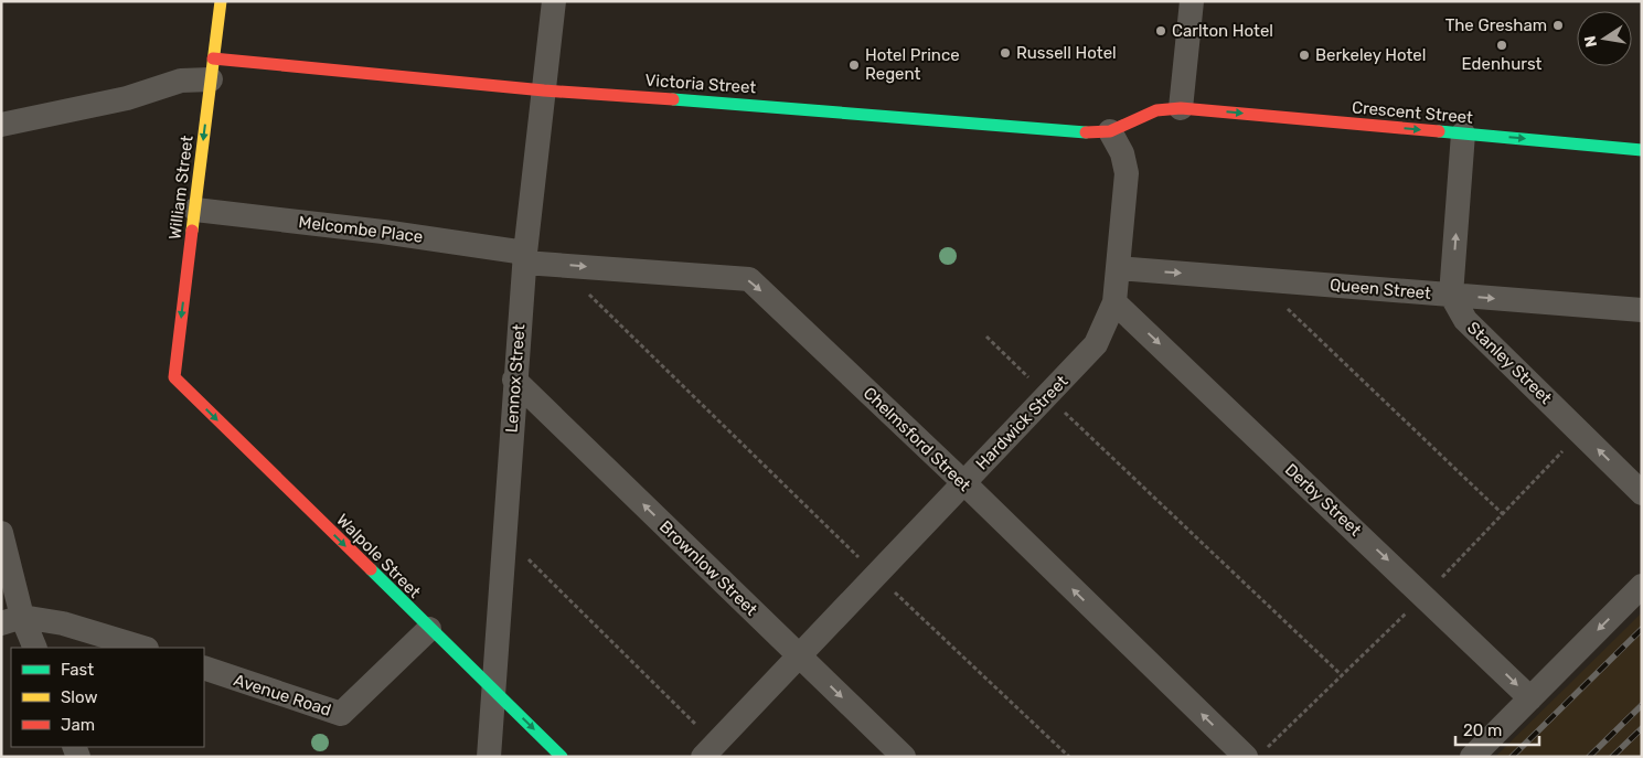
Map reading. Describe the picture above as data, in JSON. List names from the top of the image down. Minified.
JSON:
{"streets":{"street":["Victoria Street","Crescent Street","William Street","Melcombe Place","Queen Street","Stanley Street","Lennox Street","Hardwick Street","Chelmsford Street","Derby Street","Walpole Street","Brownlow Street","Avenue Road"]},"crossings":[["Victoria Street","Crescent Street"],["Victoria Street","William Street"],["Victoria Street","Lennox Street"],["Victoria Street","Hardwick Street"],["William Street","Melcombe Place"],["William Street","Walpole Street"],["Melcombe Place","Lennox Street"],["Melcombe Place","Chelmsford Street"],["Queen Street","Stanley Street"],["Queen Street","Hardwick Street"],["Lennox Street","Chelmsford Street"],["Lennox Street","Walpole Street"],["Lennox Street","Brownlow Street"],["Hardwick Street","Chelmsford Street"],["Hardwick Street","Derby Street"],["Hardwick Street","Brownlow Street"],["Walpole Street","Avenue Road"]],"one_way":["Crescent Street","William Street","Queen Street","Stanley Street","Derby Street","Walpole Street"],"places":["The Gresham","Carlton Hotel","Edenhurst","Russell Hotel","Berkeley Hotel","Hotel Prince Regent"],"legend":["Fast","Slow","Jam"],"scale_bar":"20 m","north":"left"}
